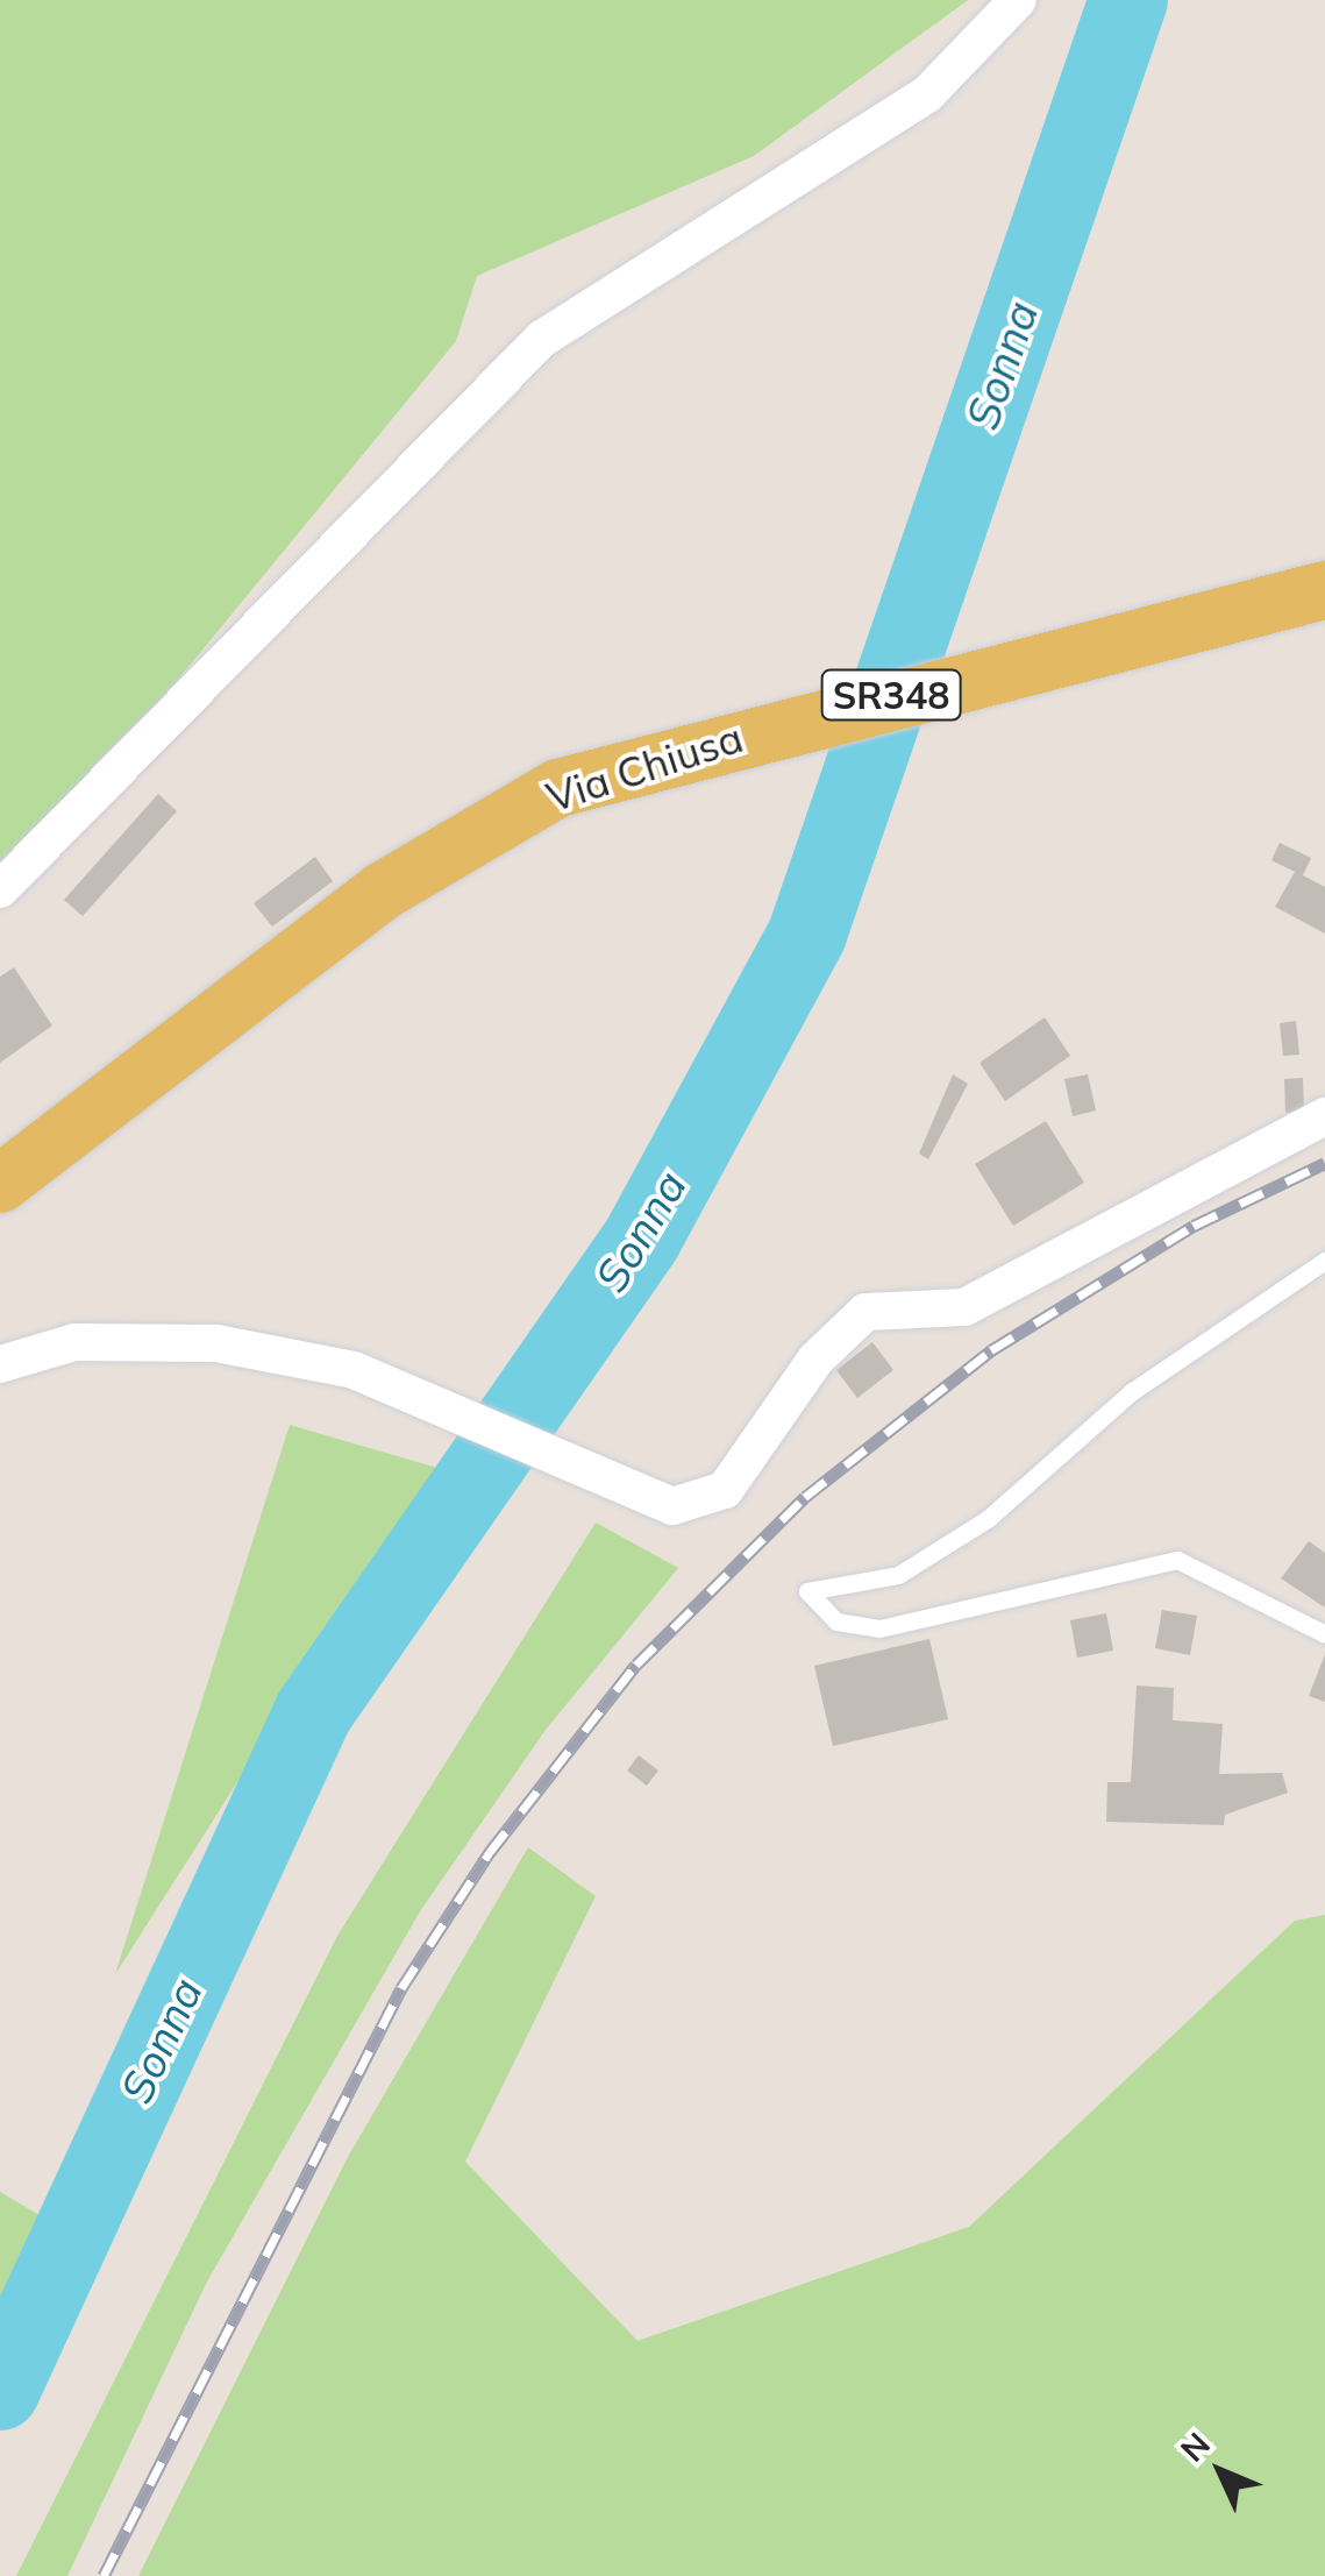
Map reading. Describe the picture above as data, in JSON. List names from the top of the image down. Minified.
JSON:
{"streets":{"main road":["SR348","Via Chiusa"]},"water":["Sonna"],"north":"top left"}
